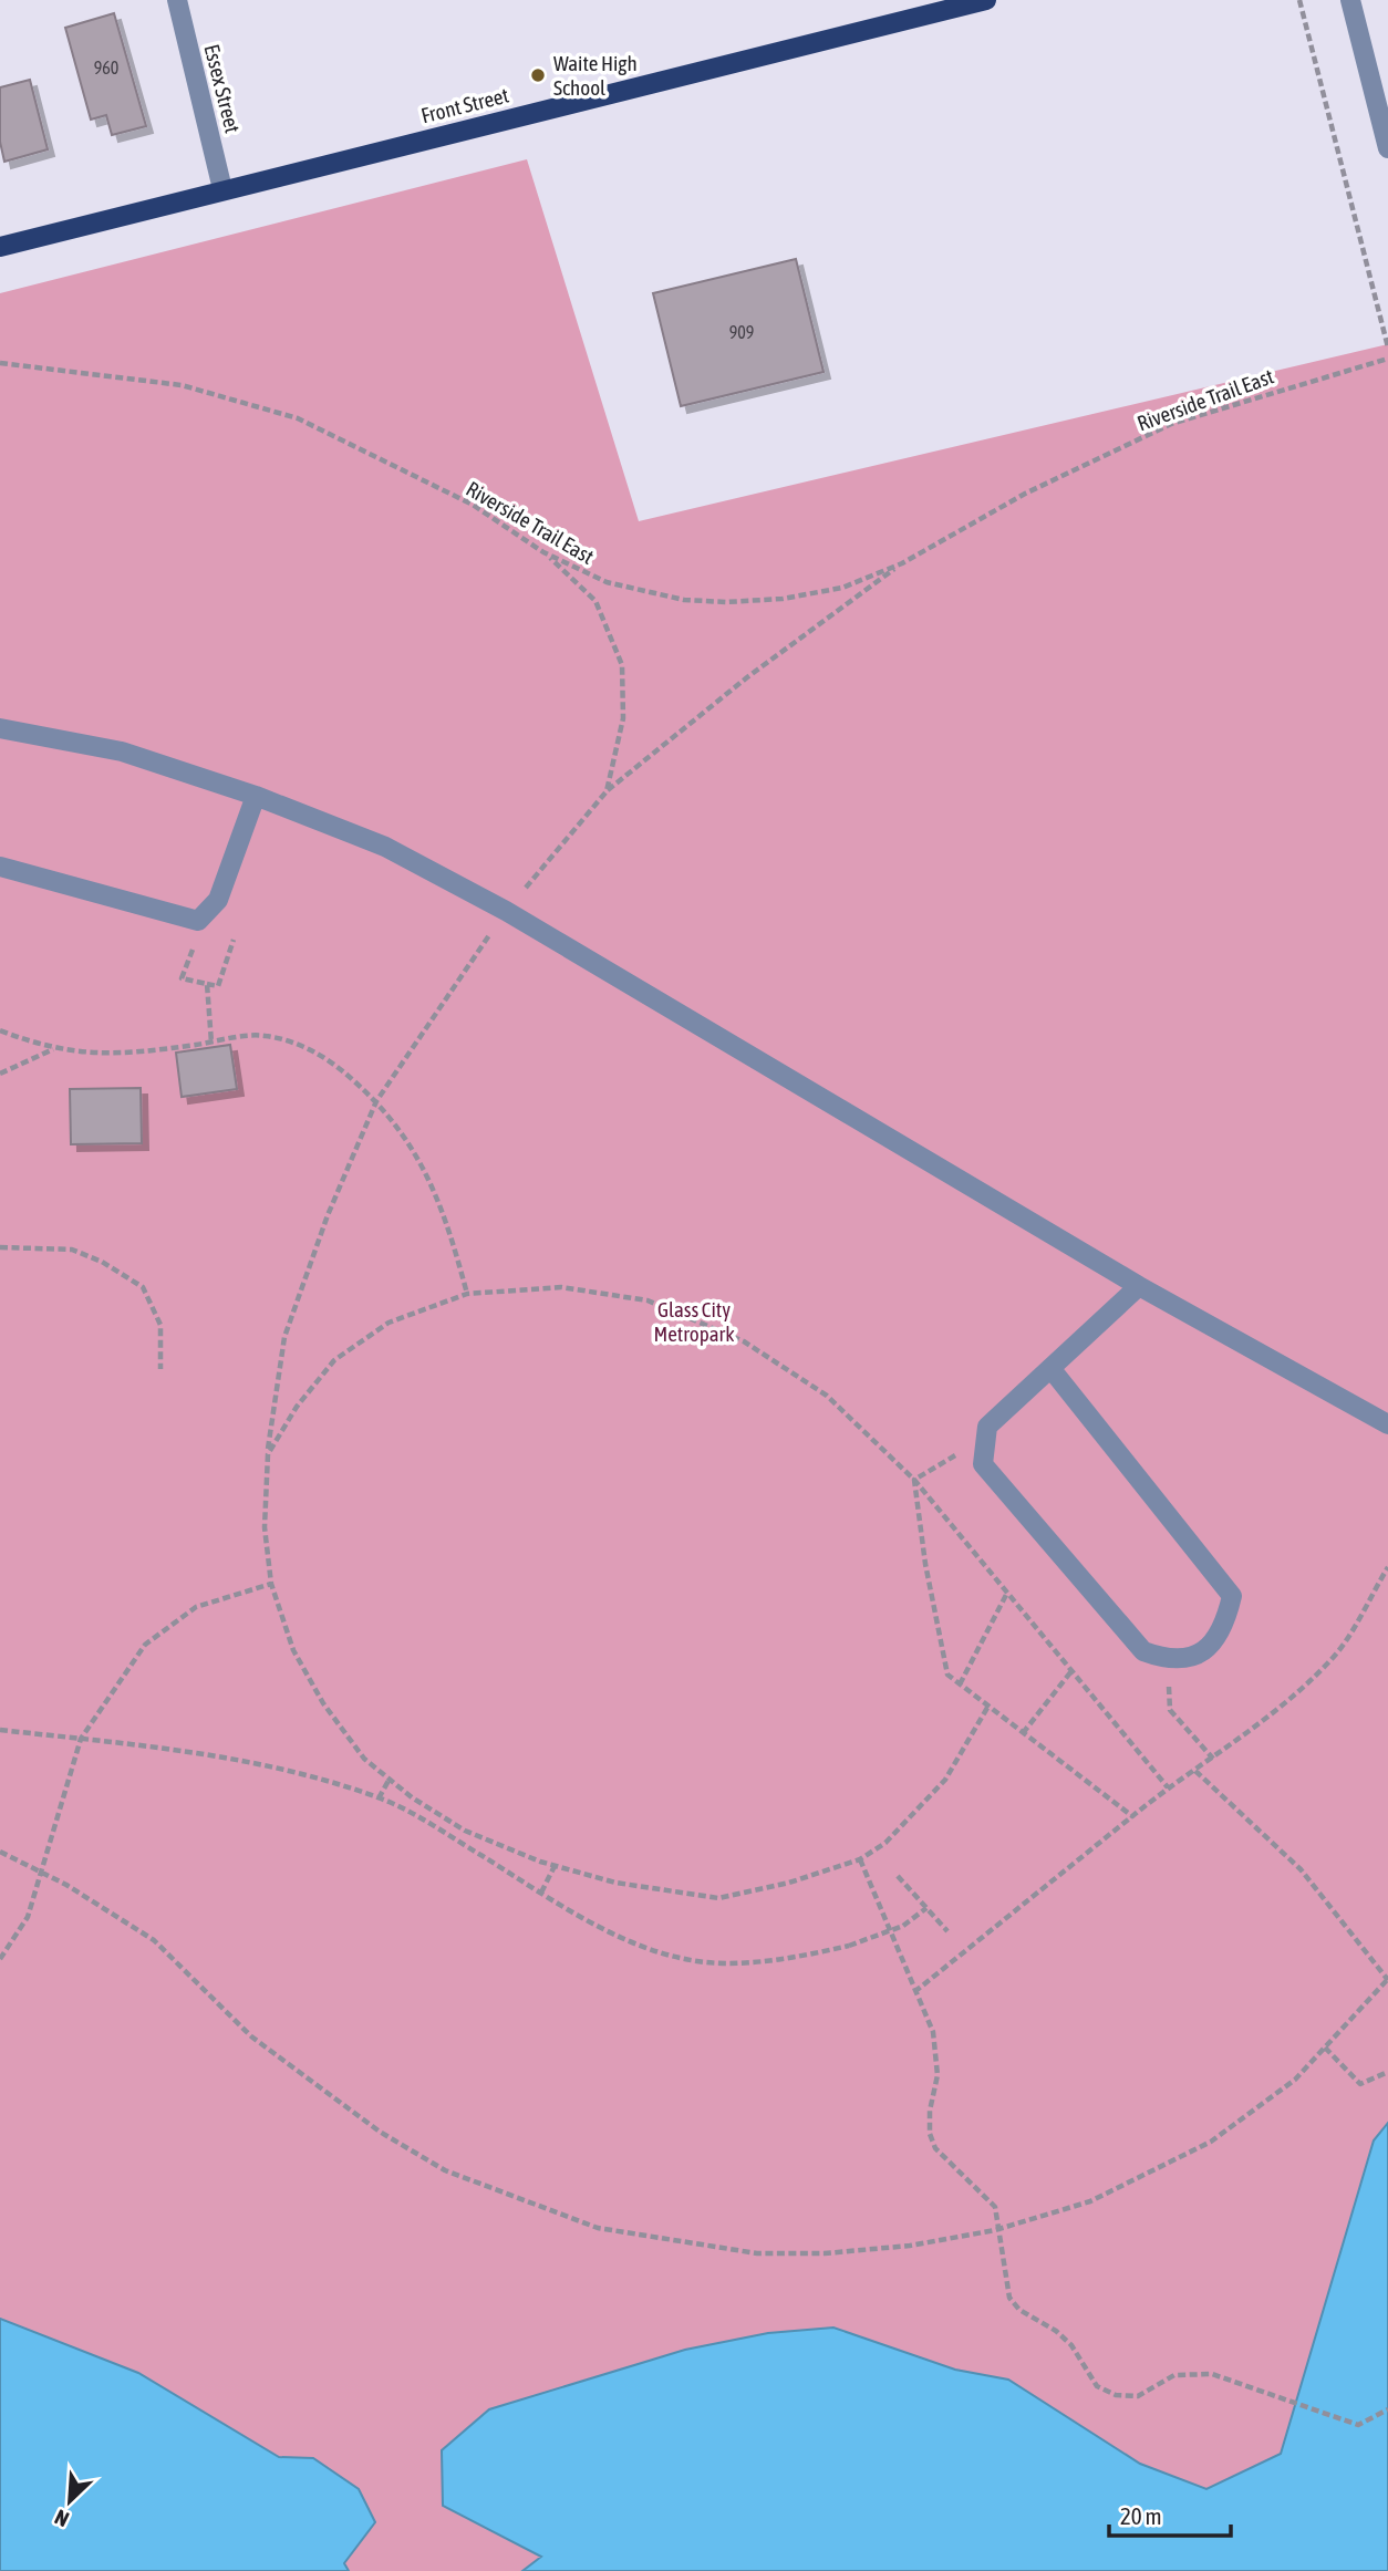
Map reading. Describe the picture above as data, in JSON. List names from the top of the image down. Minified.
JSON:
{"streets":{"main road":["Front Street"],"street":["Essex Street"],"path":["Riverside Trail East"]},"crossings":[["Essex Street","Front Street"]],"parks":["Glass City Metropark"],"places":["Waite High School"],"house_numbers":["960","909"],"scale_bar":"20 m","north":"bottom left"}
